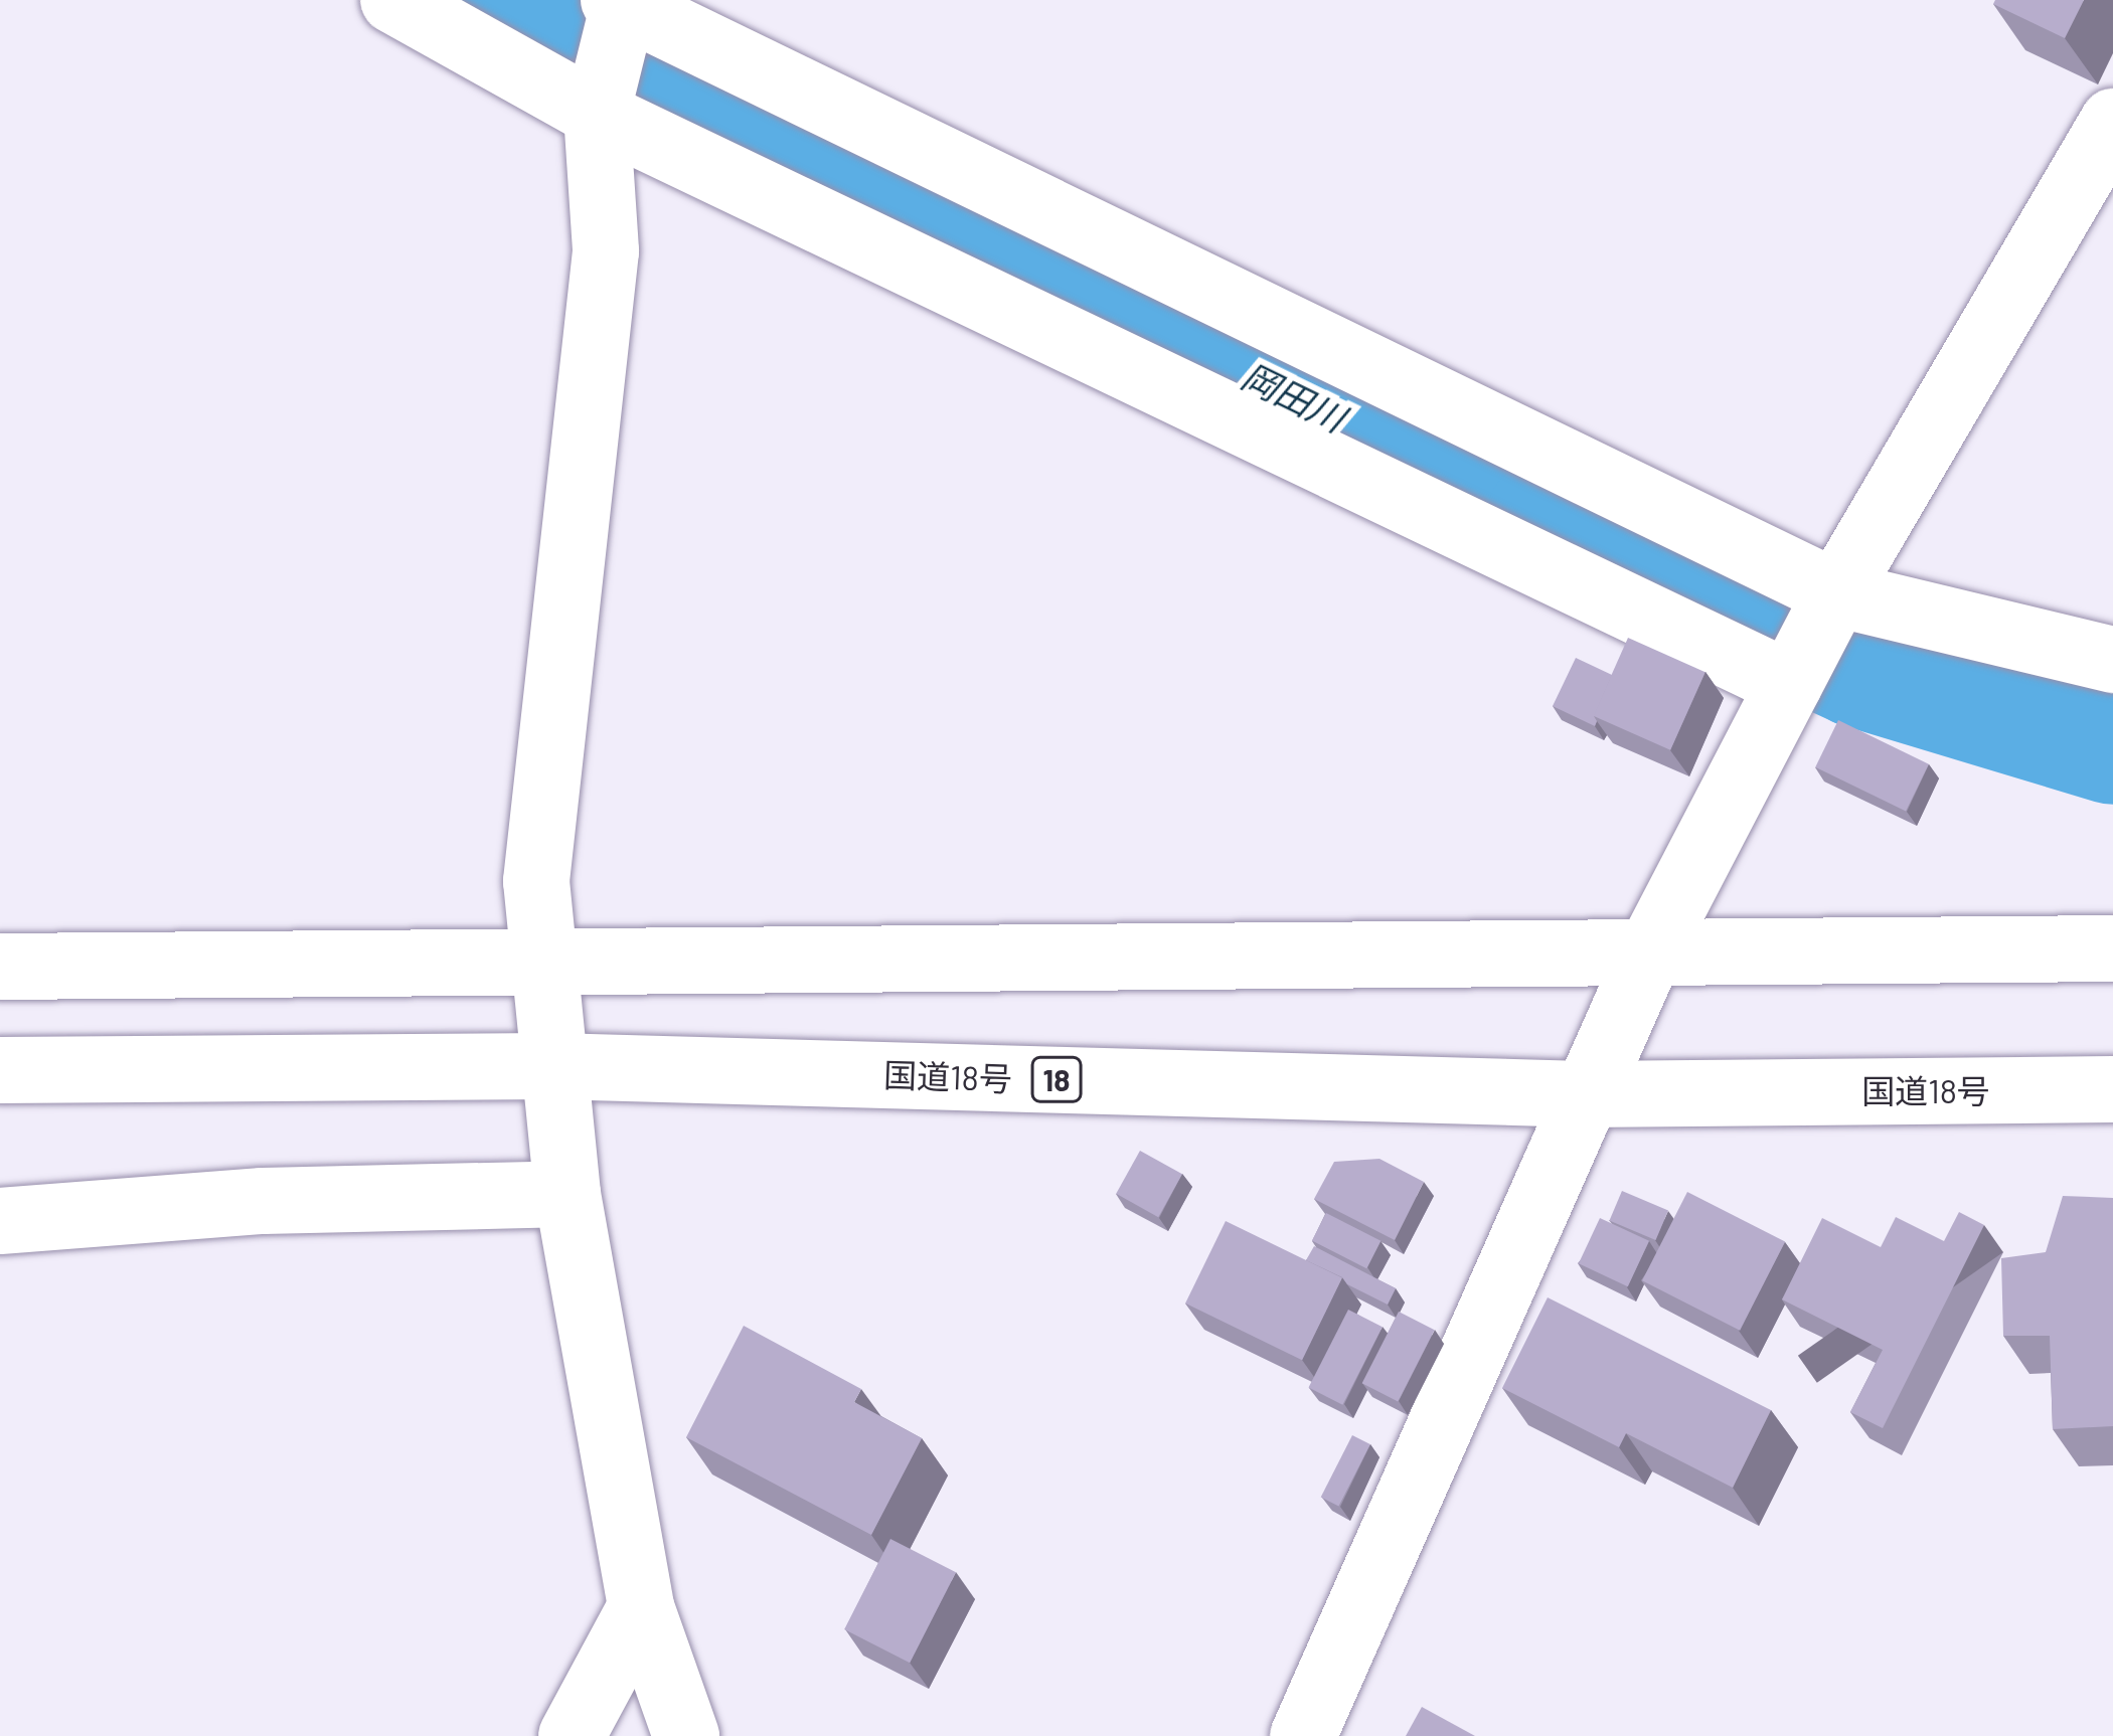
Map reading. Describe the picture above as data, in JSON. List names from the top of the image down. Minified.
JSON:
{"streets":{"main road":["国道18号","18"]},"water":["岡田川"]}
